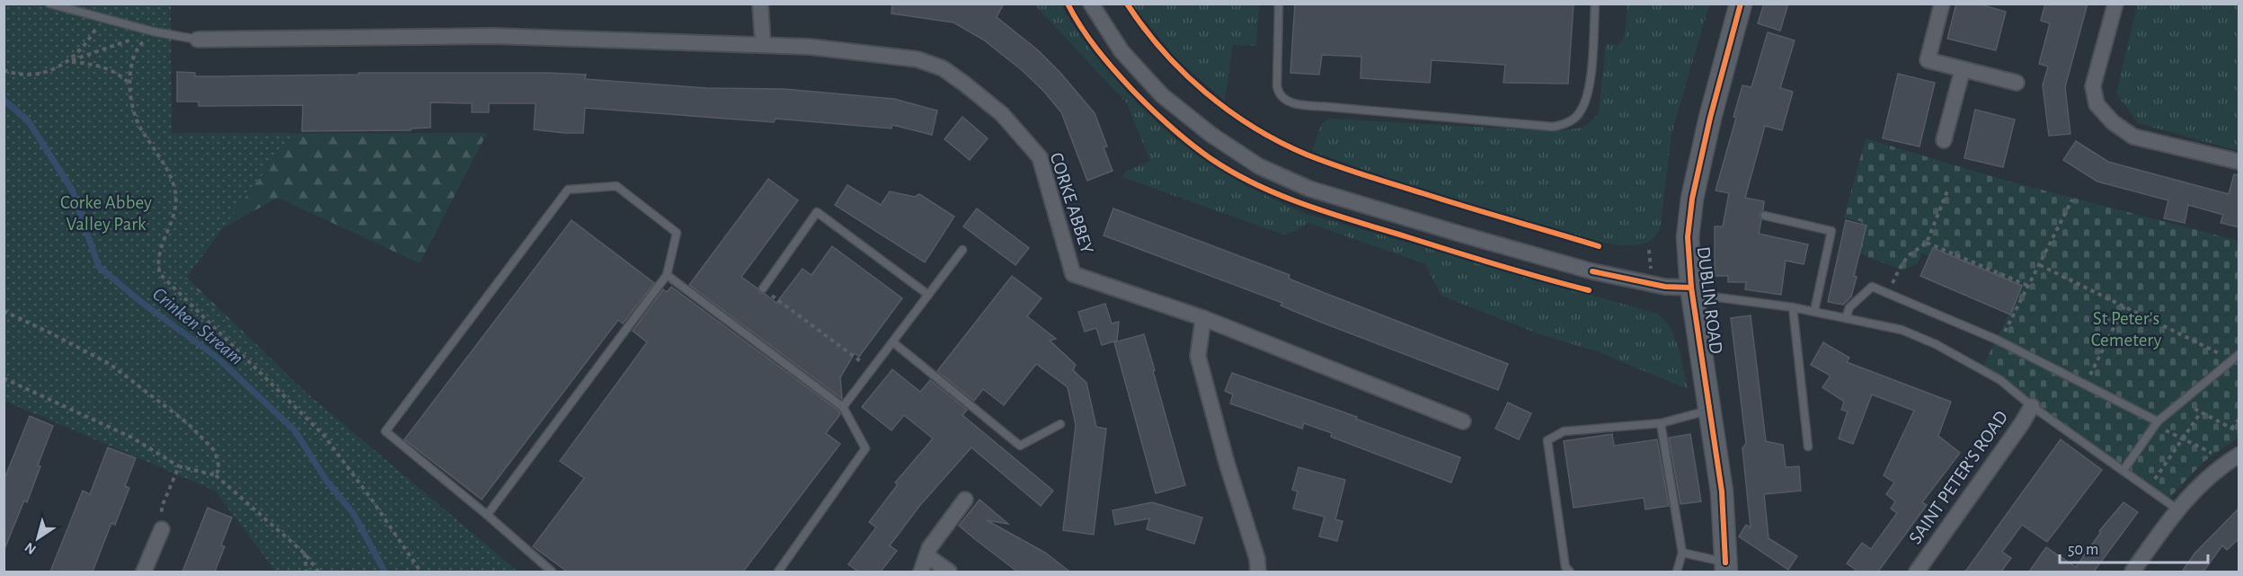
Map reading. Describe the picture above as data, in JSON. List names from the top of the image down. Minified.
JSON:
{"streets":{"main road":["DUBLIN ROAD"],"street":["CORKE ABBEY","SAINT PETER'S ROAD"]},"water":["Crinken Stream"],"parks":["Corke Abbey Valley Park","St Peter's Cemetery"],"scale_bar":"50 m","north":"bottom left"}
